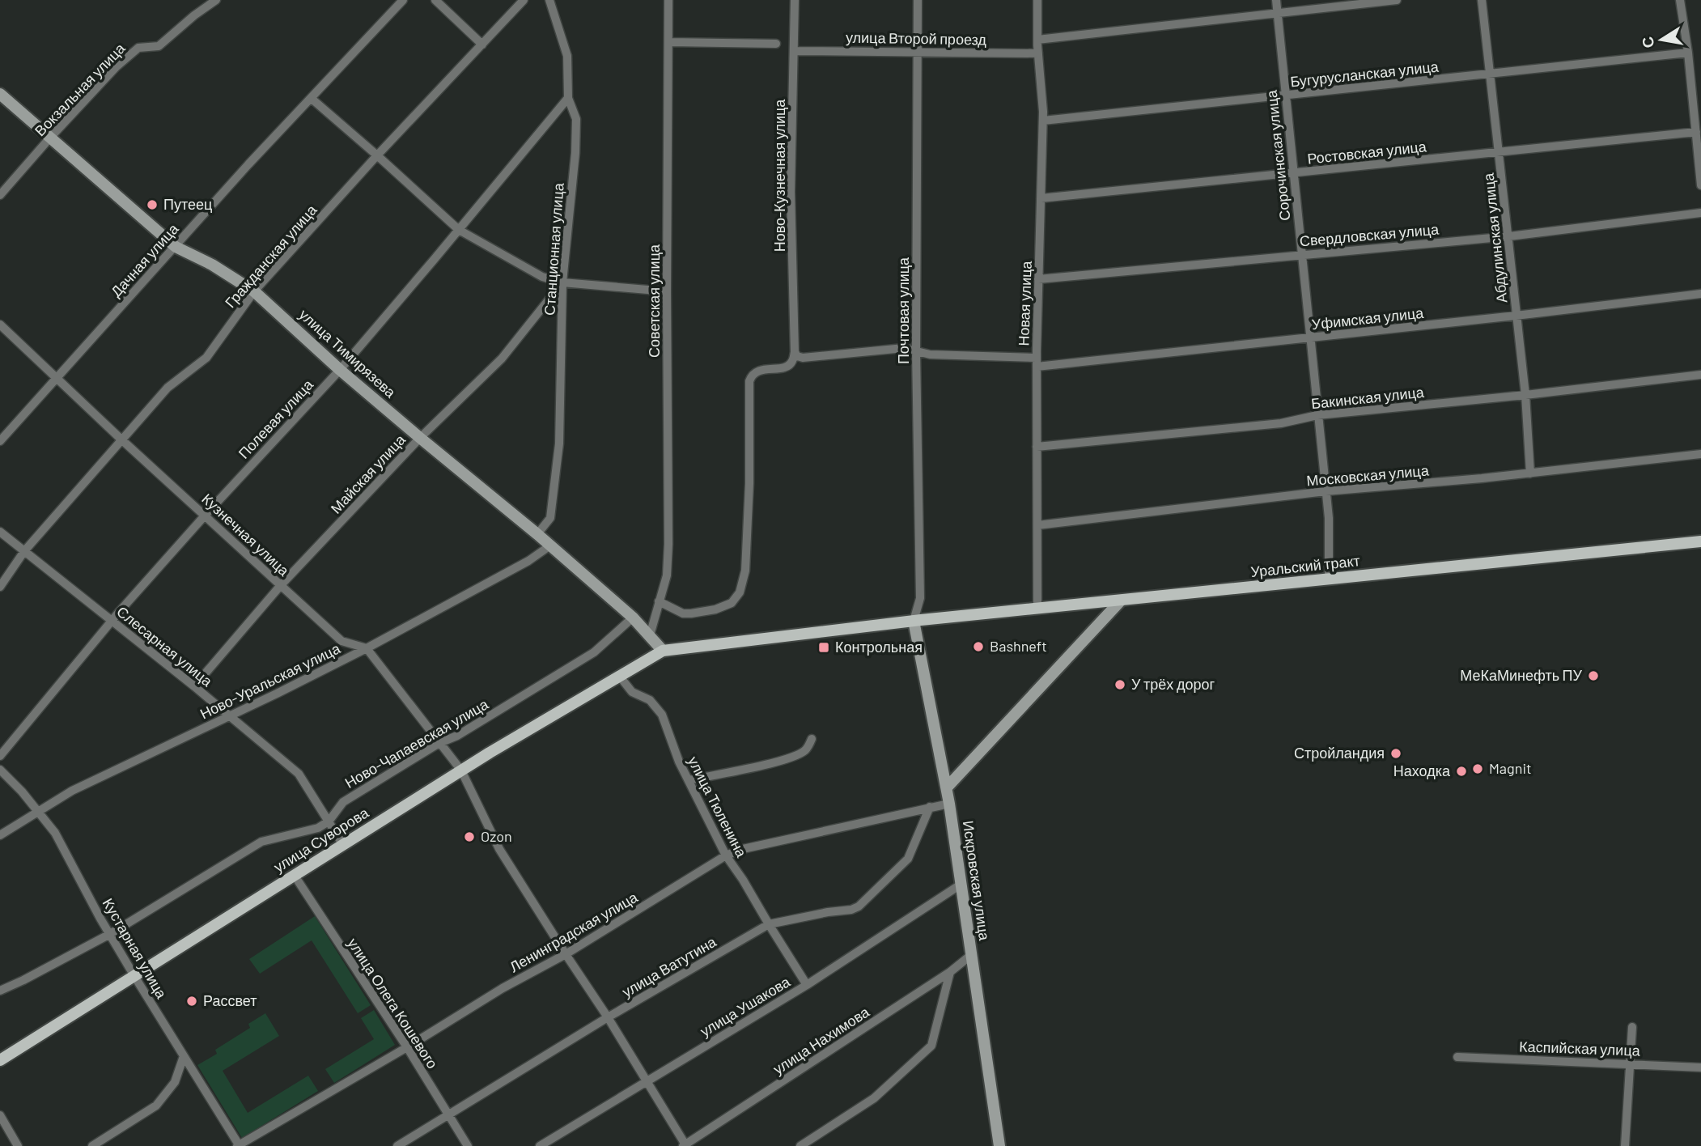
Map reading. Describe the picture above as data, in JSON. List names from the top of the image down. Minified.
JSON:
{"streets":{"main road":["улица Тимирязева","Уральский тракт","улица Суворова","Искровская улица"],"street":["улица Второй проезд","Бугурусланская улица","Вокзальная улица","Ростовская улица","Сорочинская улица","Ново-Кузнечная улица","Свердловская улица","Абдулинская улица","Станционная улица","Гражданская улица","Дачная улица","Советская улица","Новая улица","Почтовая улица","Уфимская улица","Бакинская улица","Полевая улица","Майская улица","Московская улица","Кузнечная улица","Слесарная улица","Ново-Уральская улица","Ново-Чапаевская улица","улица Тюленина","Ленинградская улица","Кустарная улица","улица Ватутина","улица Олега Кошевого","улица Ушакова","улица Нахимова","Каспийская улица"]},"crossings":[["улица Второй проезд","Ново-Кузнечная улица"],["улица Второй проезд","Новая улица"],["улица Второй проезд","Почтовая улица"],["Бугурусланская улица","Сорочинская улица"],["Бугурусланская улица","Абдулинская улица"],["Бугурусланская улица","Новая улица"],["Вокзальная улица","улица Тимирязева"],["Ростовская улица","Сорочинская улица"],["Ростовская улица","Абдулинская улица"],["Ростовская улица","Новая улица"],["Сорочинская улица","Свердловская улица"],["Сорочинская улица","Уфимская улица"],["Сорочинская улица","Бакинская улица"],["Сорочинская улица","Московская улица"],["Сорочинская улица","Уральский тракт"],["Ново-Кузнечная улица","Уфимская улица"],["Свердловская улица","Абдулинская улица"],["Свердловская улица","Новая улица"],["Абдулинская улица","Уфимская улица"],["Абдулинская улица","Бакинская улица"],["Абдулинская улица","Московская улица"],["Станционная улица","улица Тимирязева"],["Станционная улица","Полевая улица"],["Станционная улица","Майская улица"],["Гражданская улица","улица Тимирязева"],["Гражданская улица","Кузнечная улица"],["Гражданская улица","Слесарная улица"],["Дачная улица","улица Тимирязева"],["Дачная улица","Кузнечная улица"],["Советская улица","улица Тимирязева"],["Новая улица","Уфимская улица"],["Новая улица","Бакинская улица"],["Новая улица","Московская улица"],["Новая улица","Уральский тракт"],["Почтовая улица","Уфимская улица"],["Почтовая улица","Уральский тракт"],["Почтовая улица","Искровская улица"],["улица Тимирязева","Полевая улица"],["улица Тимирязева","Майская улица"],["улица Тимирязева","Уральский тракт"],["улица Тимирязева","Ново-Уральская улица"],["улица Тимирязева","Ново-Чапаевская улица"],["улица Тимирязева","улица Суворова"],["Полевая улица","Кузнечная улица"],["Полевая улица","Слесарная улица"],["Майская улица","Кузнечная улица"],["Майская улица","Слесарная улица"],["Кузнечная улица","Ново-Уральская улица"],["Уральский тракт","улица Суворова"],["Уральский тракт","Искровская улица"],["Слесарная улица","Ново-Уральская улица"],["Слесарная улица","Ново-Чапаевская улица"],["Слесарная улица","улица Суворова"],["Ново-Уральская улица","Кустарная улица"],["Ново-Чапаевская улица","Кустарная улица"],["улица Тюленина","улица Суворова"],["улица Тюленина","Ленинградская улица"],["улица Тюленина","улица Ватутина"],["улица Тюленина","улица Ушакова"],["улица Суворова","Кустарная улица"],["улица Суворова","улица Олега Кошевого"],["Искровская улица","Ленинградская улица"],["Искровская улица","улица Ушакова"],["Искровская улица","улица Нахимова"],["Ленинградская улица","Кустарная улица"],["Ленинградская улица","улица Ватутина"],["Ленинградская улица","улица Олега Кошевого"],["улица Ватутина","улица Олега Кошевого"]],"places":{"other":["Путеец","Bashneft","МеКаМинефть ПУ","У трёх дорог","Стройландия","Magnit","Находка","Ozon","Рассвет"],"transit":["Контрольная"]},"north":"left"}
